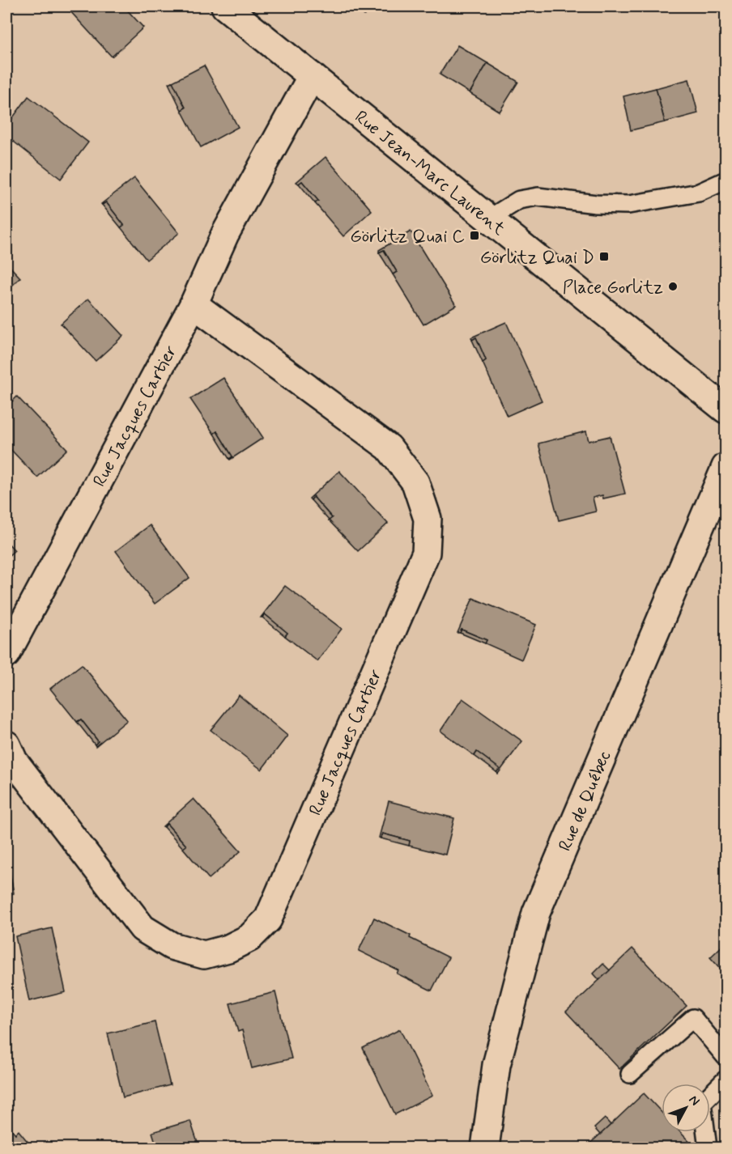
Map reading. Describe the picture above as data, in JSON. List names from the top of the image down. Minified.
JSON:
{"streets":{"street":["Rue Jean-Marc Laurent","Rue Jacques Cartier","Rue de Québec"]},"crossings":[["Rue Jean-Marc Laurent","Rue Jacques Cartier"]],"places":{"transit":["Görlitz Quai C","Görlitz Quai D"],"other":["Place Gorlitz"]},"north":"top right"}
